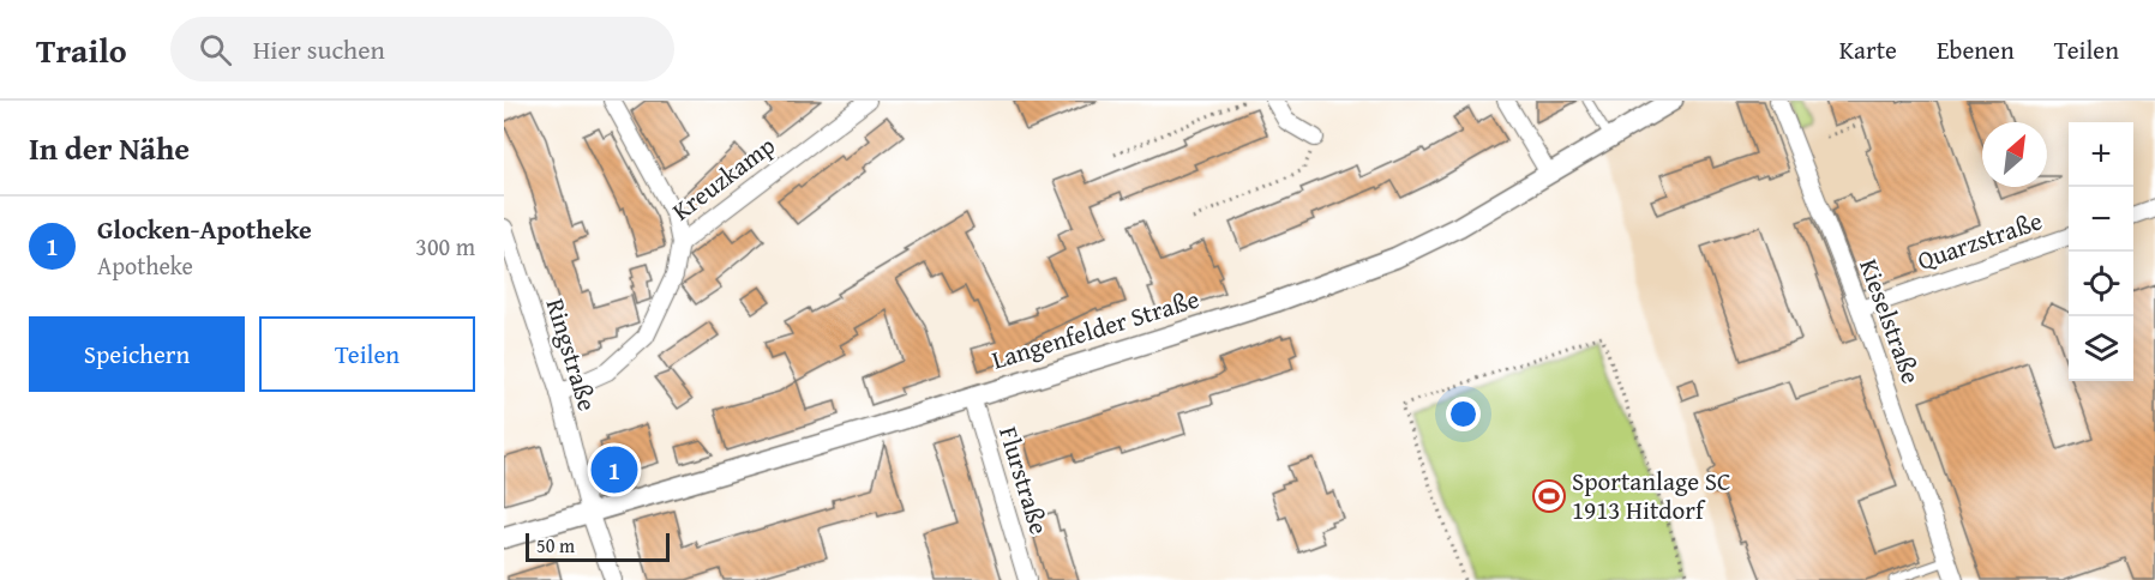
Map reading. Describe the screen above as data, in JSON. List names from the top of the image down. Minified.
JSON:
{"streets":{"street":["Kreuzkamp","Quarzstraße","Kieselstraße","Langenfelder Straße","Ringstraße","Flurstraße"]},"crossings":[["Quarzstraße","Kieselstraße"],["Langenfelder Straße","Ringstraße"],["Langenfelder Straße","Flurstraße"]],"places":{"sports":["Sportanlage SC 1913 Hitdorf"]},"scale_bar":"50 m","north":"top right","page":{"header":"Trailo","search":"Hier suchen","nav":["Karte","Ebenen","Teilen"],"heading":"In der Nähe","map_buttons":["+","−"],"list":[{"mark":"1","name":"Glocken-Apotheke","note":"Apotheke","value":"300 m"}],"buttons":["Speichern","Teilen"],"pins":"1","scale":"50 m"}}
